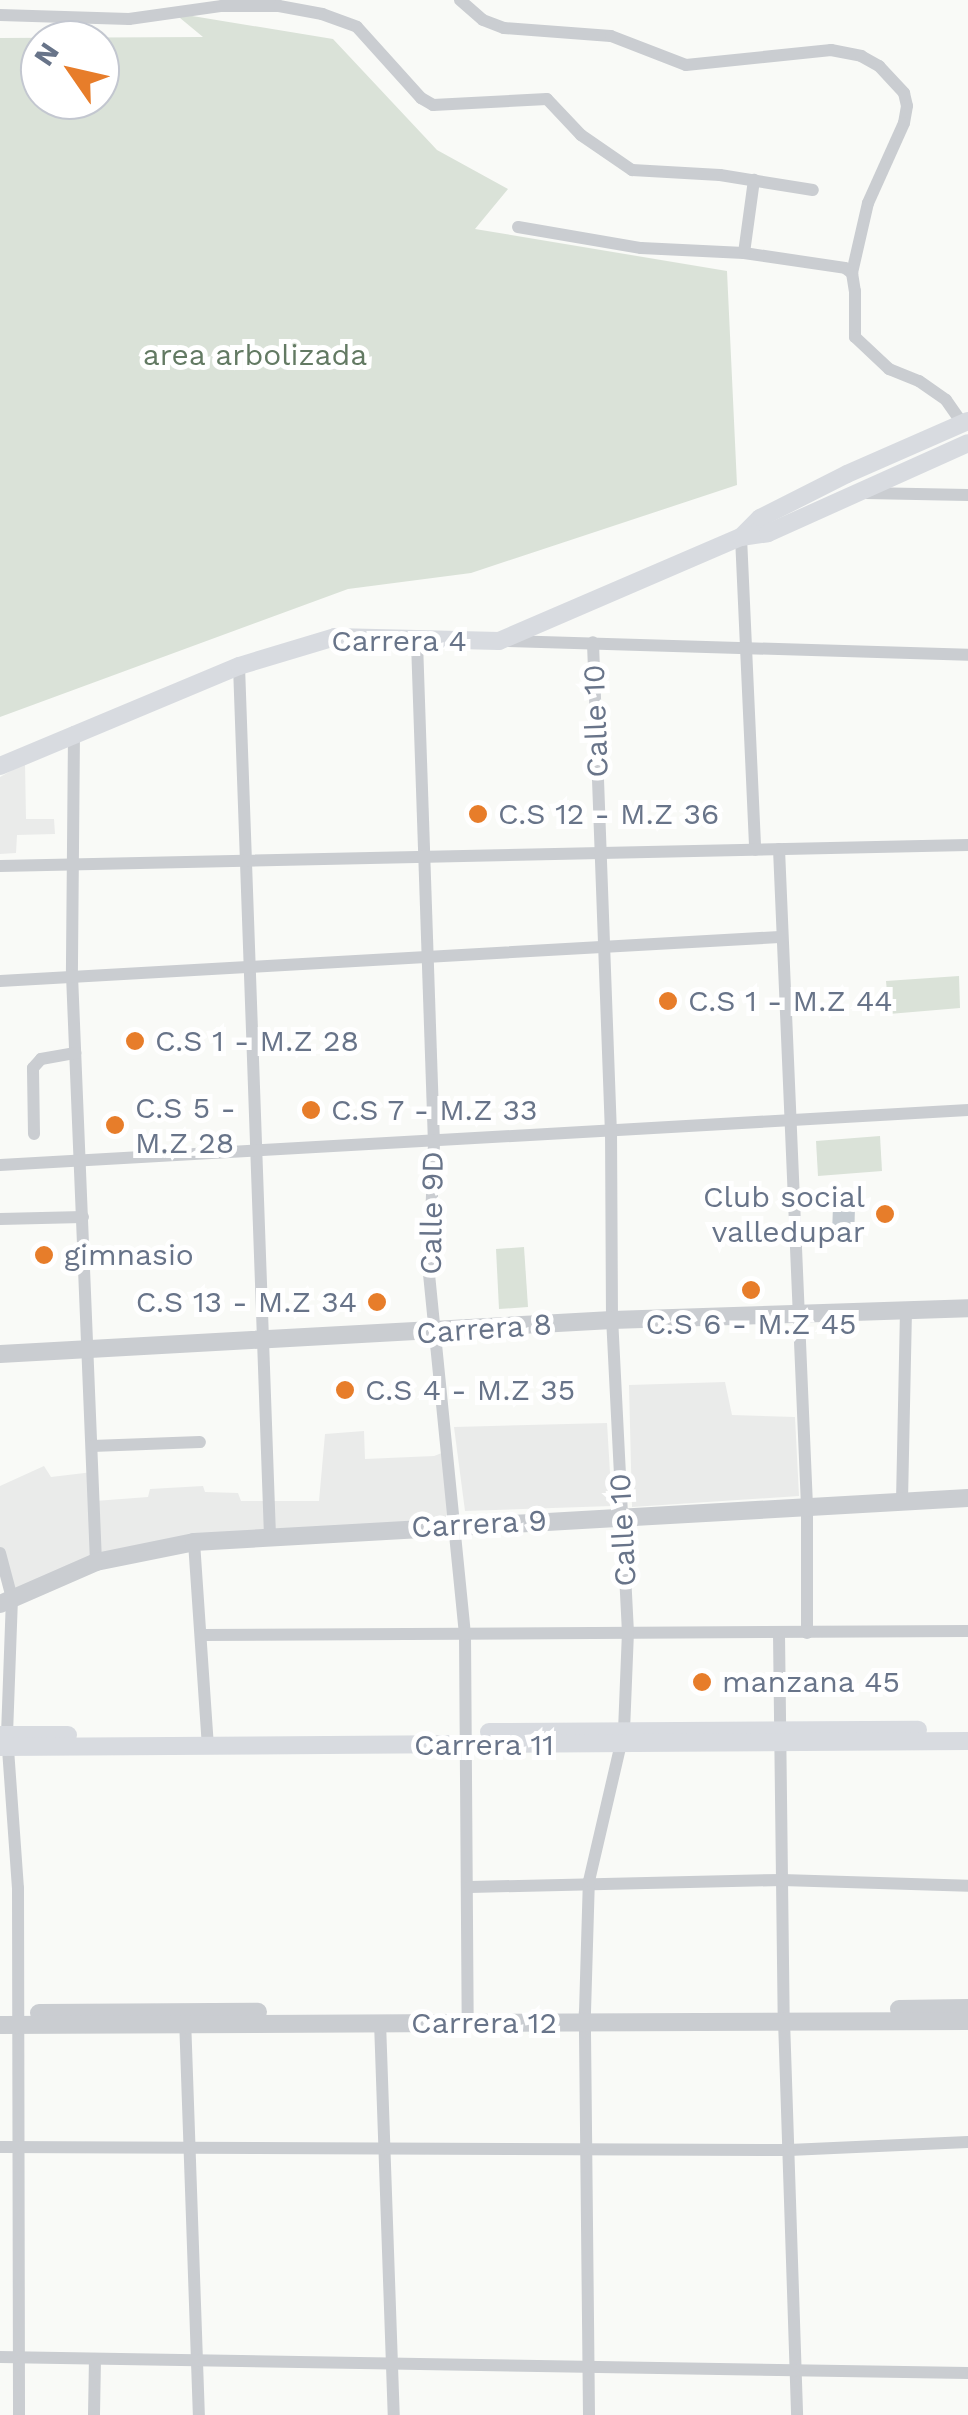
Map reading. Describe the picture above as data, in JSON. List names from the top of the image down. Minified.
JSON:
{"streets":{"main road":["Carrera 4","Carrera 11"],"street":["Calle 10","Calle 9D","Carrera 8","Carrera 9","Carrera 12"]},"crossings":[["Carrera 4","Calle 9D"],["Calle 10","Carrera 8"],["Calle 10","Carrera 9"],["Calle 10","Carrera 11"],["Calle 10","Carrera 12"],["Calle 9D","Carrera 8"],["Calle 9D","Carrera 9"],["Calle 9D","Carrera 11"],["Calle 9D","Carrera 12"]],"parks":["area arbolizada"],"places":["C.S 12 - M.Z 36","C.S 1 - M.Z 44","C.S 1 - M.Z 28","C.S 7 - M.Z 33","C.S 5 - M.Z 28","Club social valledupar","gimnasio","C.S 6 - M.Z 45","C.S 13 - M.Z 34","C.S 4 - M.Z 35","manzana 45"],"north":"top left"}
